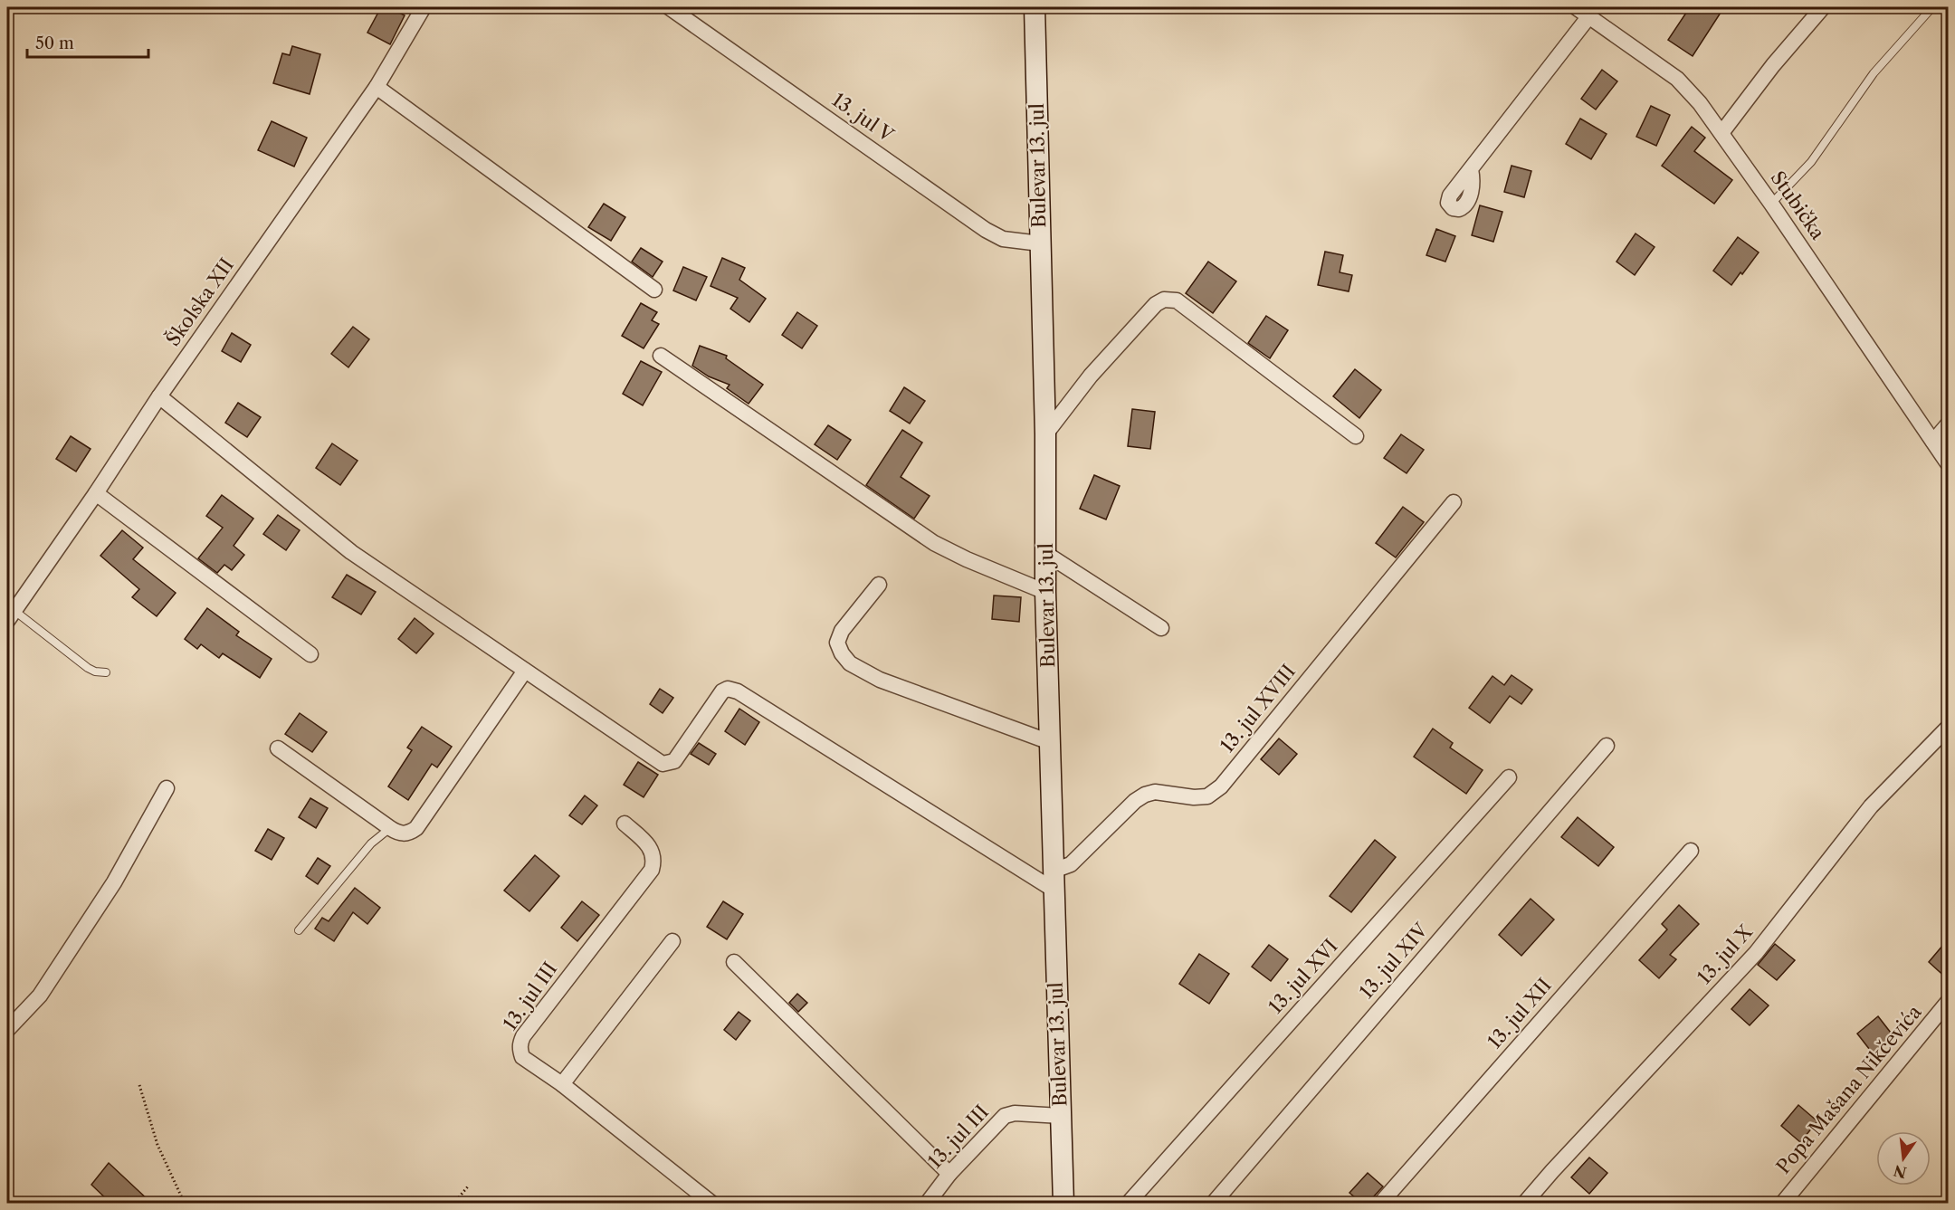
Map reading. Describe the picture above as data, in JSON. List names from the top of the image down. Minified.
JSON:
{"streets":{"street":["13. jul V","Bulevar 13. jul","Stubička","Školska XII","13. jul XVIII","13. jul X","13. jul XIV","13. jul XVI","13. jul III","13. jul XII","Popa Mašana Nikčevića"]},"crossings":[["13. jul V","Bulevar 13. jul"],["Bulevar 13. jul","13. jul XVIII"],["Bulevar 13. jul","13. jul III"]],"scale_bar":"50 m","north":"bottom"}
